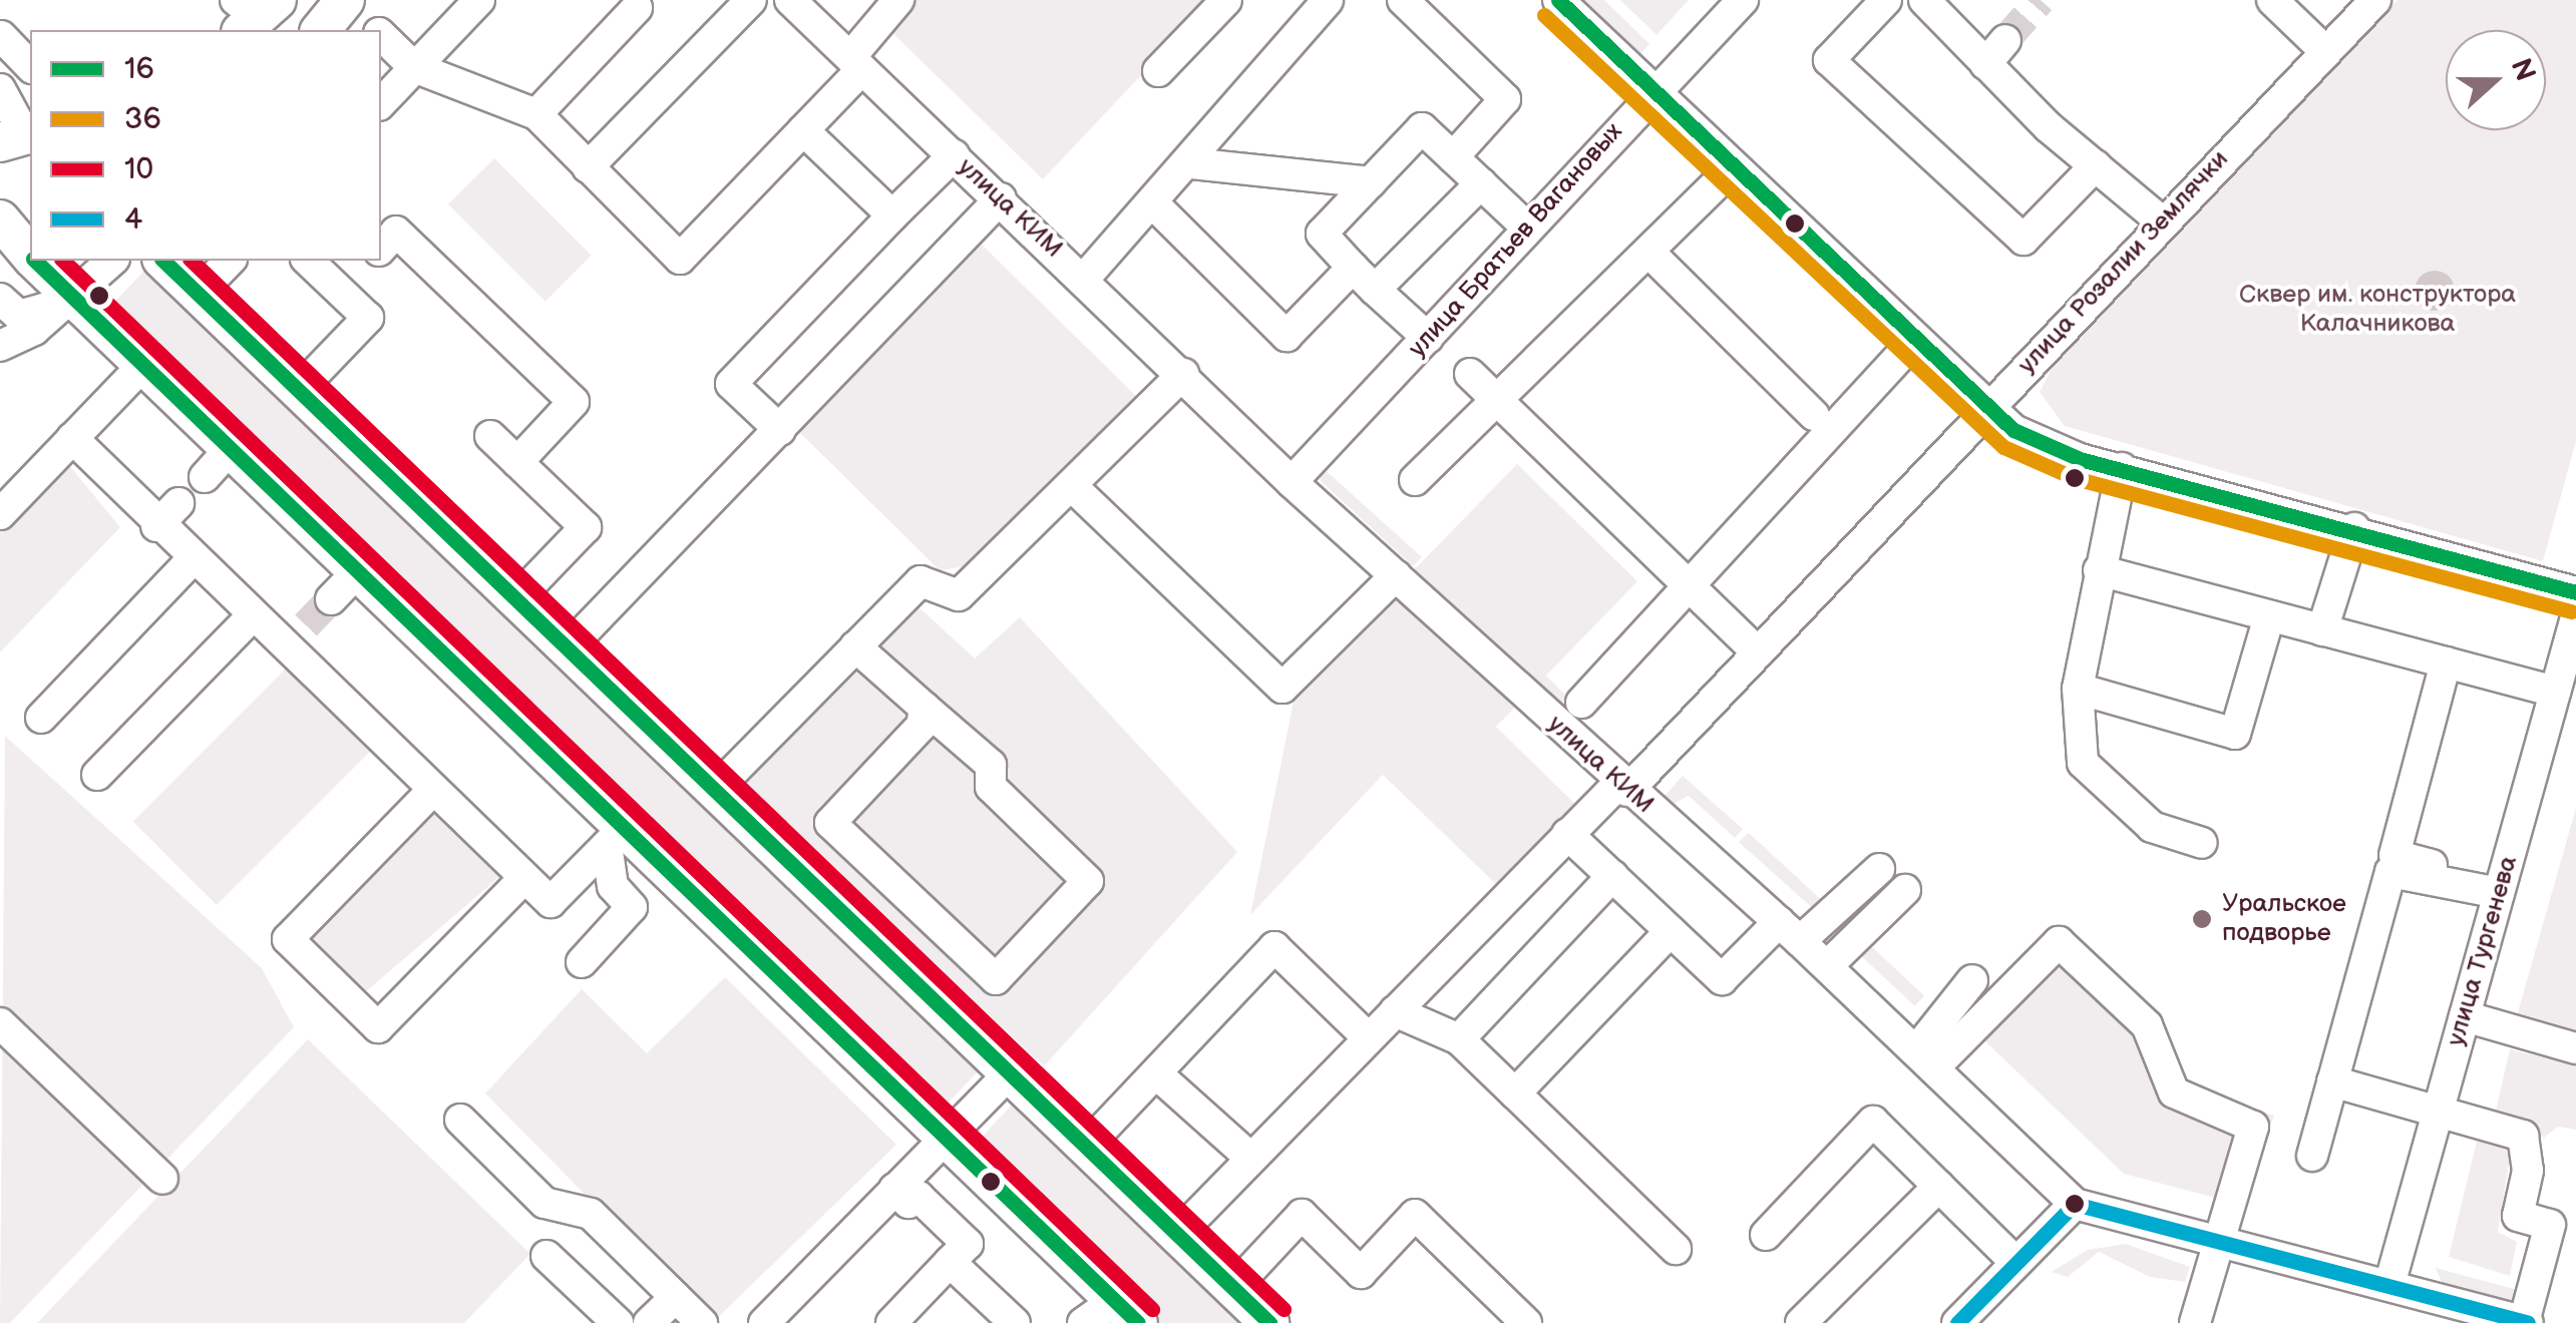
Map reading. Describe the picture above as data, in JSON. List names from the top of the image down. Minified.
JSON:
{"streets":{"street":["улица КИМ","улица Братьев Вагановых","улица Розалии Землячки","улица Тургенева"]},"crossings":[["улица КИМ","улица Братьев Вагановых"],["улица КИМ","улица Розалии Землячки"],["улица КИМ","улица Тургенева"]],"parks":["Сквер им. конструктора Калачникова"],"places":["Уральское подворье"],"lines":["transit line 16","transit line 36","transit line 10","transit line 4"],"legend":["16","36","10","4"],"north":"right"}
